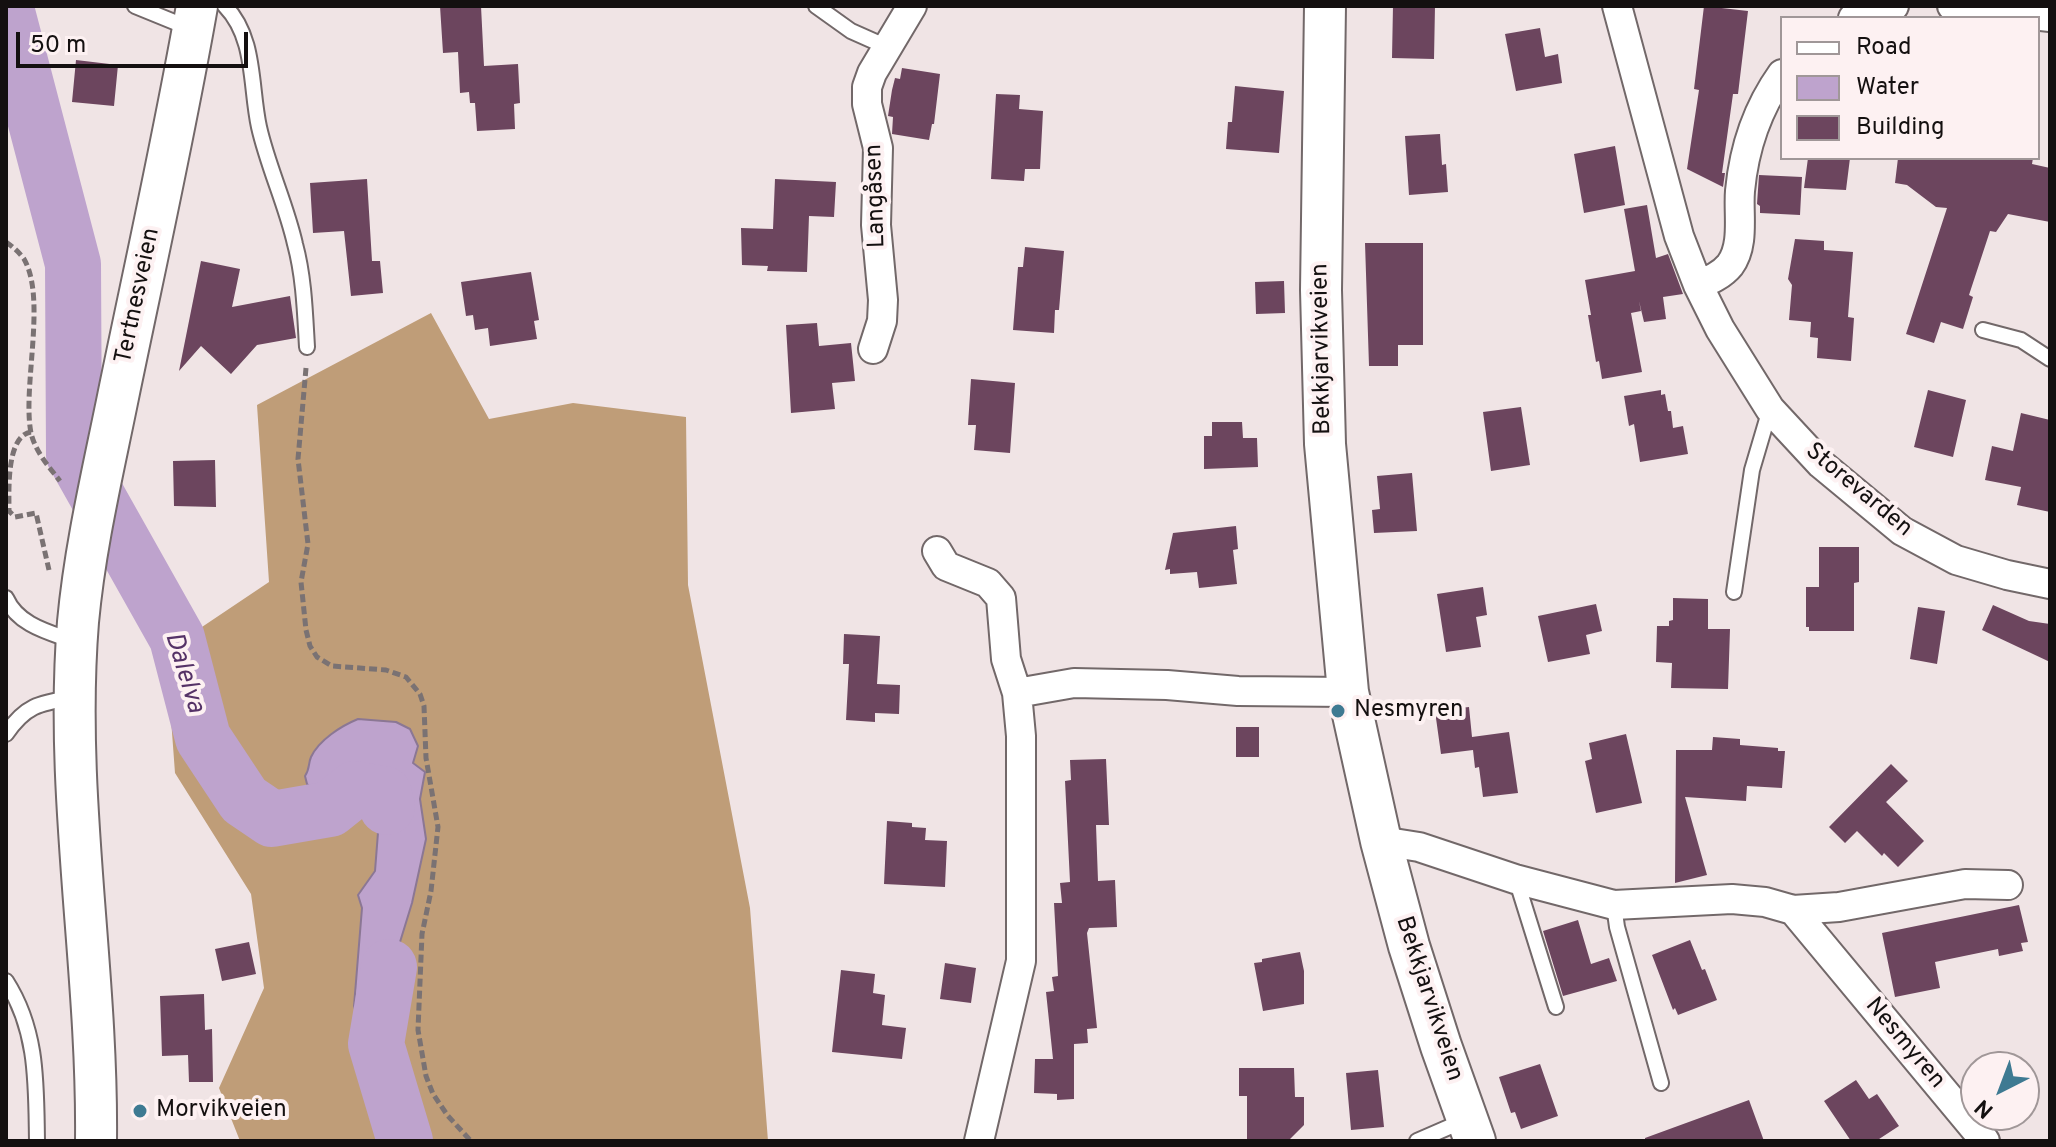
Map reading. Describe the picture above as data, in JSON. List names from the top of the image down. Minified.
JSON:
{"streets":{"main road":["Tertnesveien","Bekkjarvikveien"],"street":["Langåsen","Storevarden","Nesmyren"]},"water":["Dalelva"],"places":["Nesmyren","Morvikveien"],"legend":["Road","Water","Building"],"scale_bar":"50 m","north":"bottom left"}
